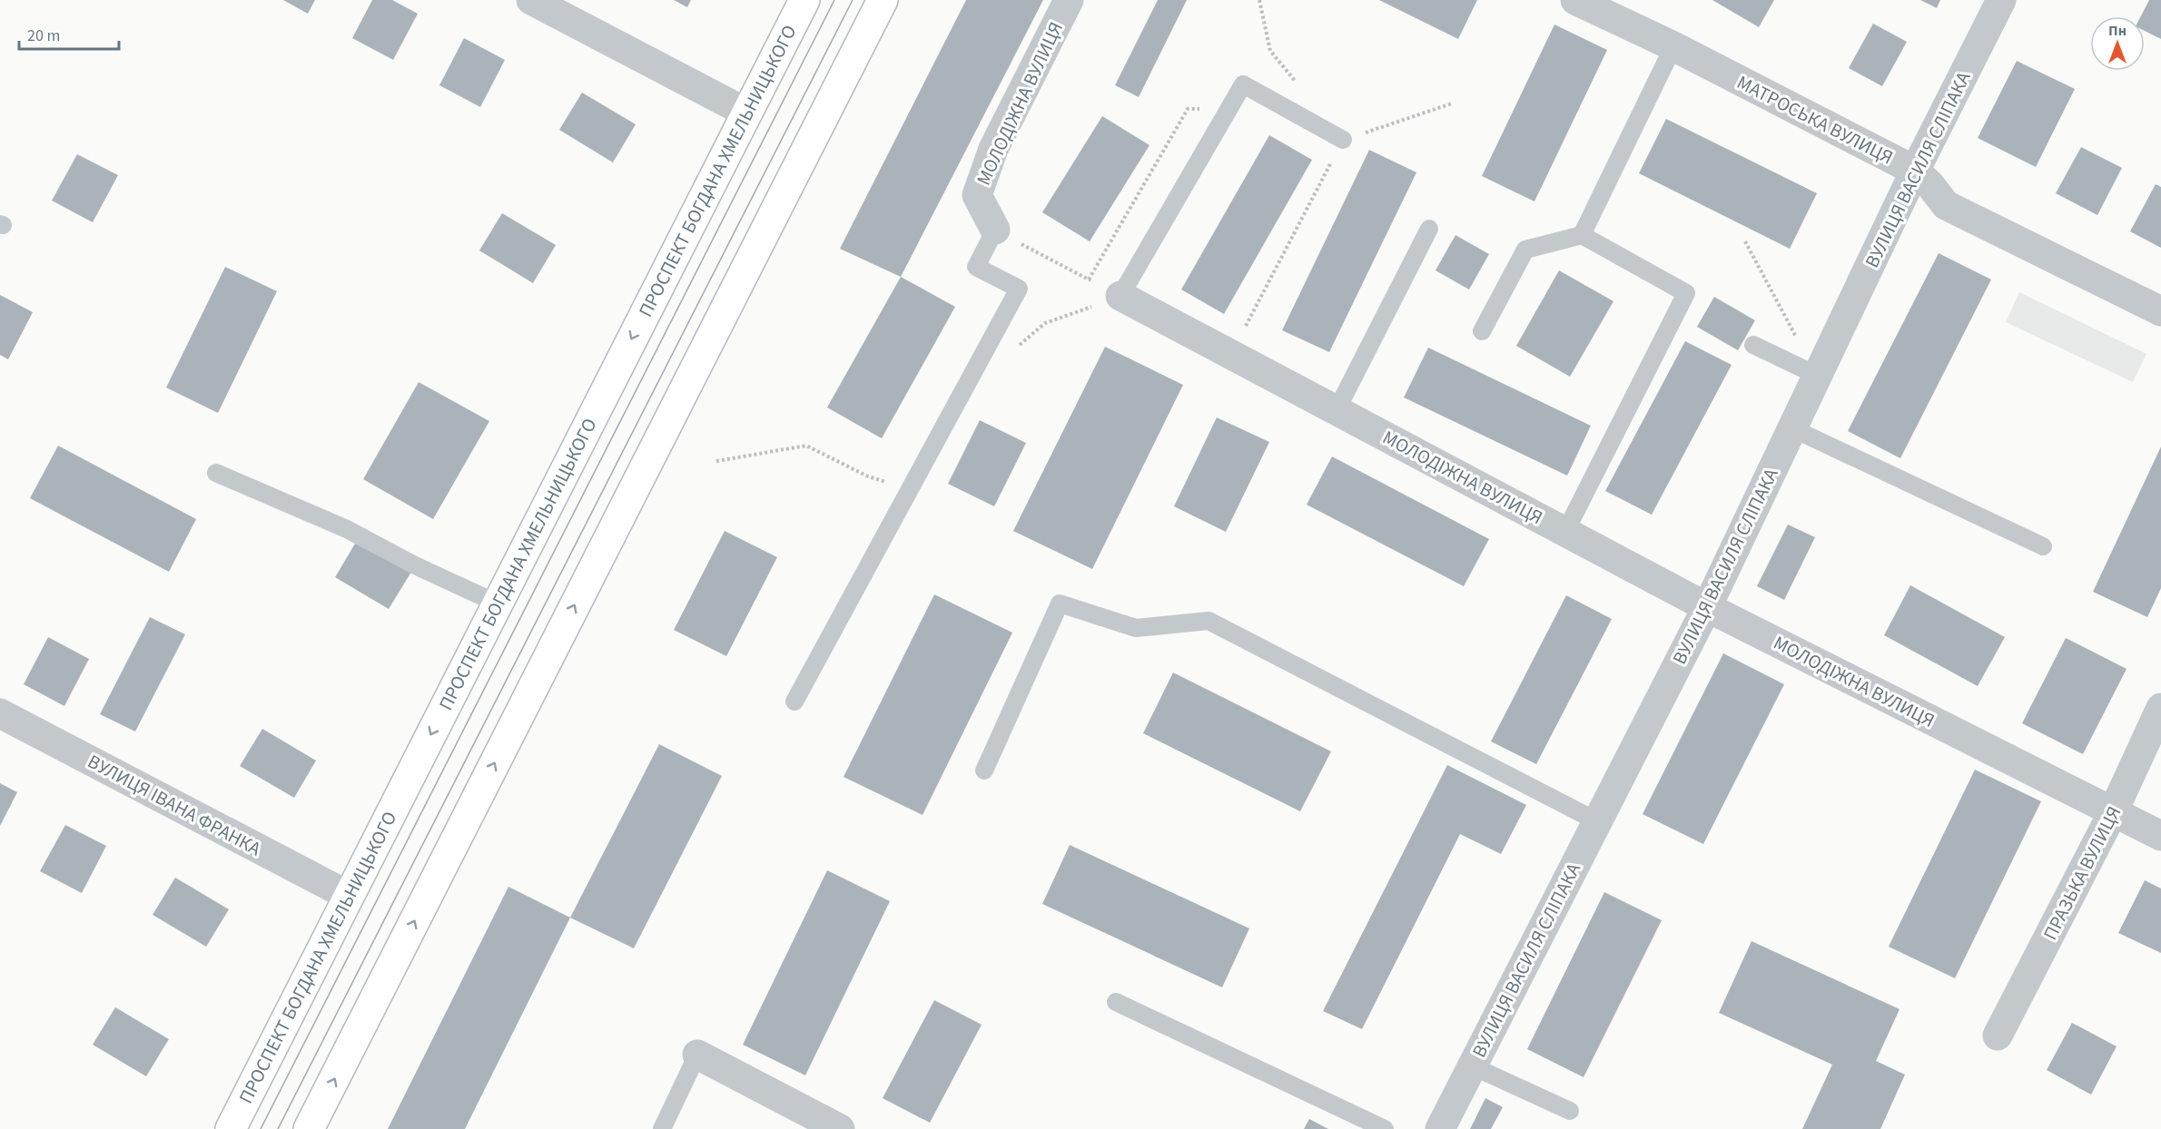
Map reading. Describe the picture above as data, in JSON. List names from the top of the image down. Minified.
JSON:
{"streets":{"main road":["ПРОСПЕКТ БОГДАНА ХМЕЛЬНИЦЬКОГО"],"street":["МОЛОДІЖНА ВУЛИЦЯ","МАТРОСЬКА ВУЛИЦЯ","ВУЛИЦЯ ВАСИЛЯ СЛІПАКА","ВУЛИЦЯ ІВАНА ФРАНКА","ПРАЗЬКА ВУЛИЦЯ"]},"crossings":[["МОЛОДІЖНА ВУЛИЦЯ","ВУЛИЦЯ ВАСИЛЯ СЛІПАКА"],["МОЛОДІЖНА ВУЛИЦЯ","ПРАЗЬКА ВУЛИЦЯ"],["МАТРОСЬКА ВУЛИЦЯ","ВУЛИЦЯ ВАСИЛЯ СЛІПАКА"],["ПРОСПЕКТ БОГДАНА ХМЕЛЬНИЦЬКОГО","ВУЛИЦЯ ІВАНА ФРАНКА"]],"scale_bar":"20 m","north":"top"}
